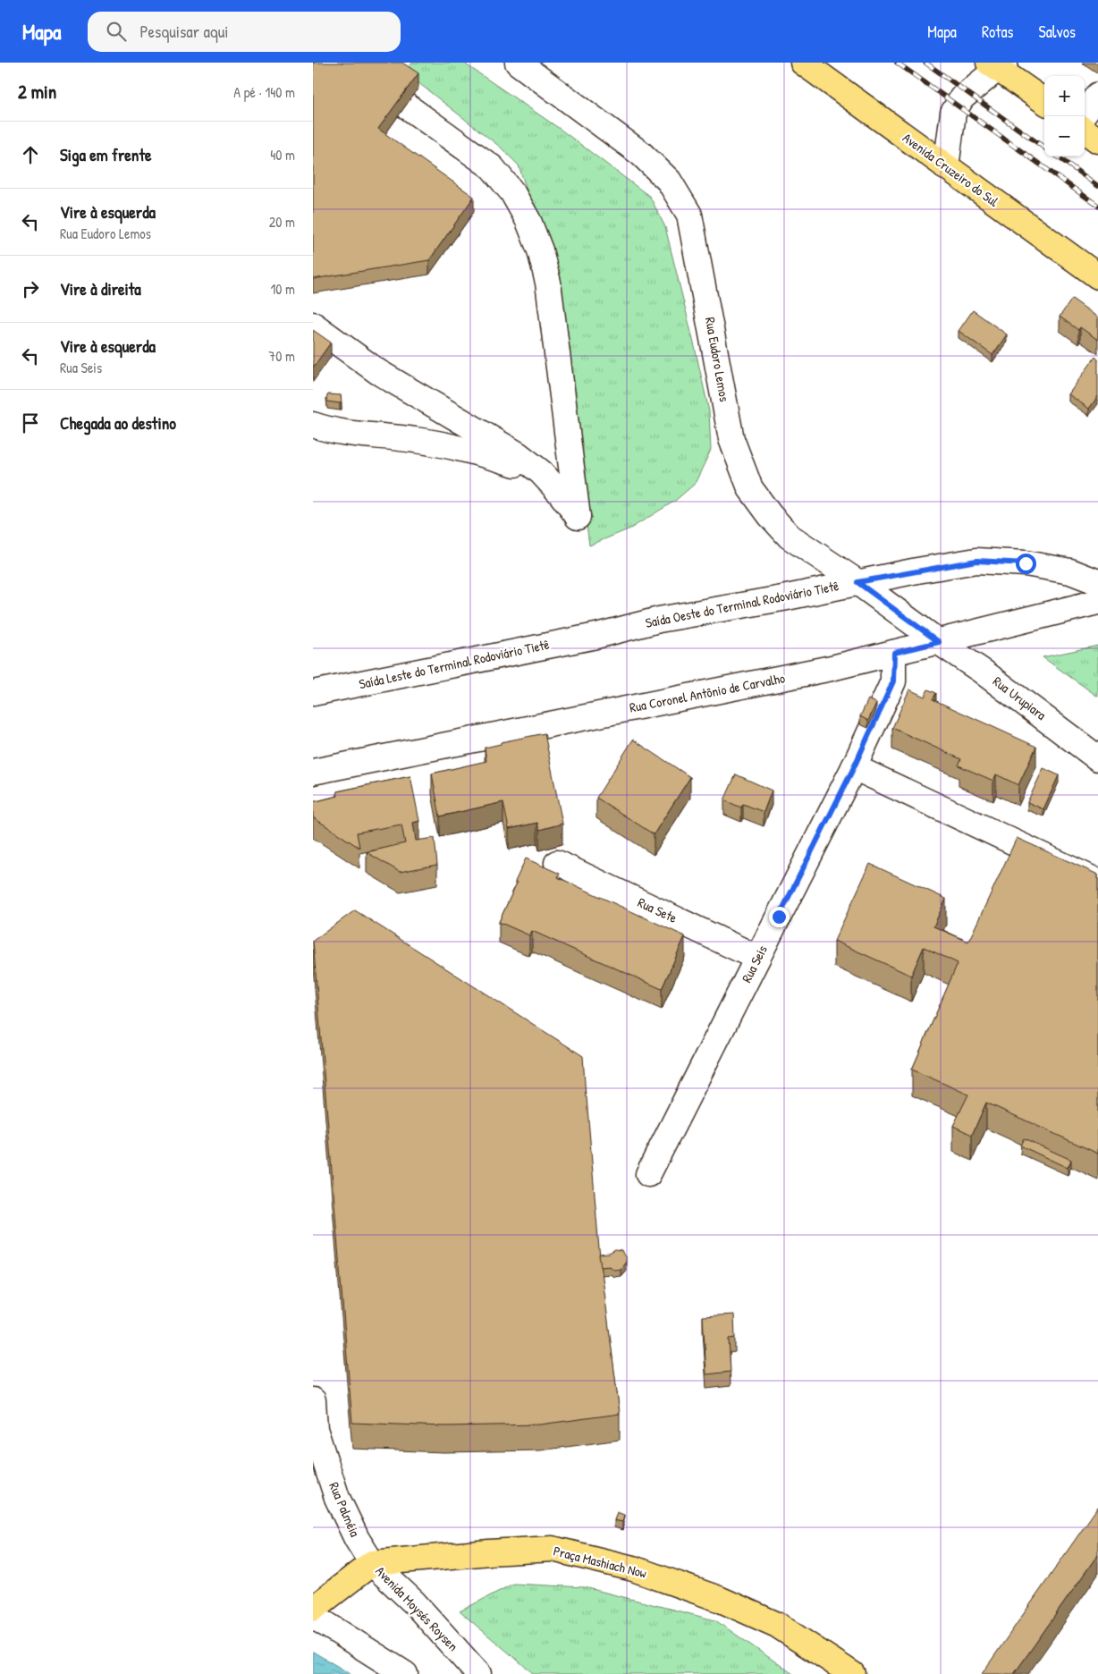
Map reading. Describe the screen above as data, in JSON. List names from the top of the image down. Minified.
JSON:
{"streets":{"main road":["Avenida Cruzeiro do Sul","Praça Mashiach Now"],"street":["Rua Eudoro Lemos","Saída Oeste do Terminal Rodoviário Tietê","Saída Leste do Terminal Rodoviário Tietê","Rua Coronel Antônio de Carvalho","Rua Urupiara","Rua Sete","Rua Seis","Rua Palméia","Avenida Moysés Roysen"]},"crossings":[["Rua Eudoro Lemos","Saída Oeste do Terminal Rodoviário Tietê"],["Rua Eudoro Lemos","Rua Coronel Antônio de Carvalho"],["Rua Eudoro Lemos","Rua Urupiara"],["Saída Oeste do Terminal Rodoviário Tietê","Saída Leste do Terminal Rodoviário Tietê"],["Rua Coronel Antônio de Carvalho","Rua Urupiara"],["Rua Coronel Antônio de Carvalho","Rua Seis"],["Rua Sete","Rua Seis"],["Rua Palméia","Praça Mashiach Now"],["Rua Palméia","Avenida Moysés Roysen"],["Praça Mashiach Now","Avenida Moysés Roysen"]],"page":{"header":"Mapa","search":"Pesquisar aqui","nav":["Mapa","Rotas","Salvos"],"heading":["2 min","A pé · 140 m"],"map_buttons":["+","−"],"list":[["Siga em frente","40 m"],["Vire à esquerda","Rua Eudoro Lemos","20 m"],["Vire à direita","10 m"],["Vire à esquerda","Rua Seis","70 m"],"Chegada ao destino"]}}
